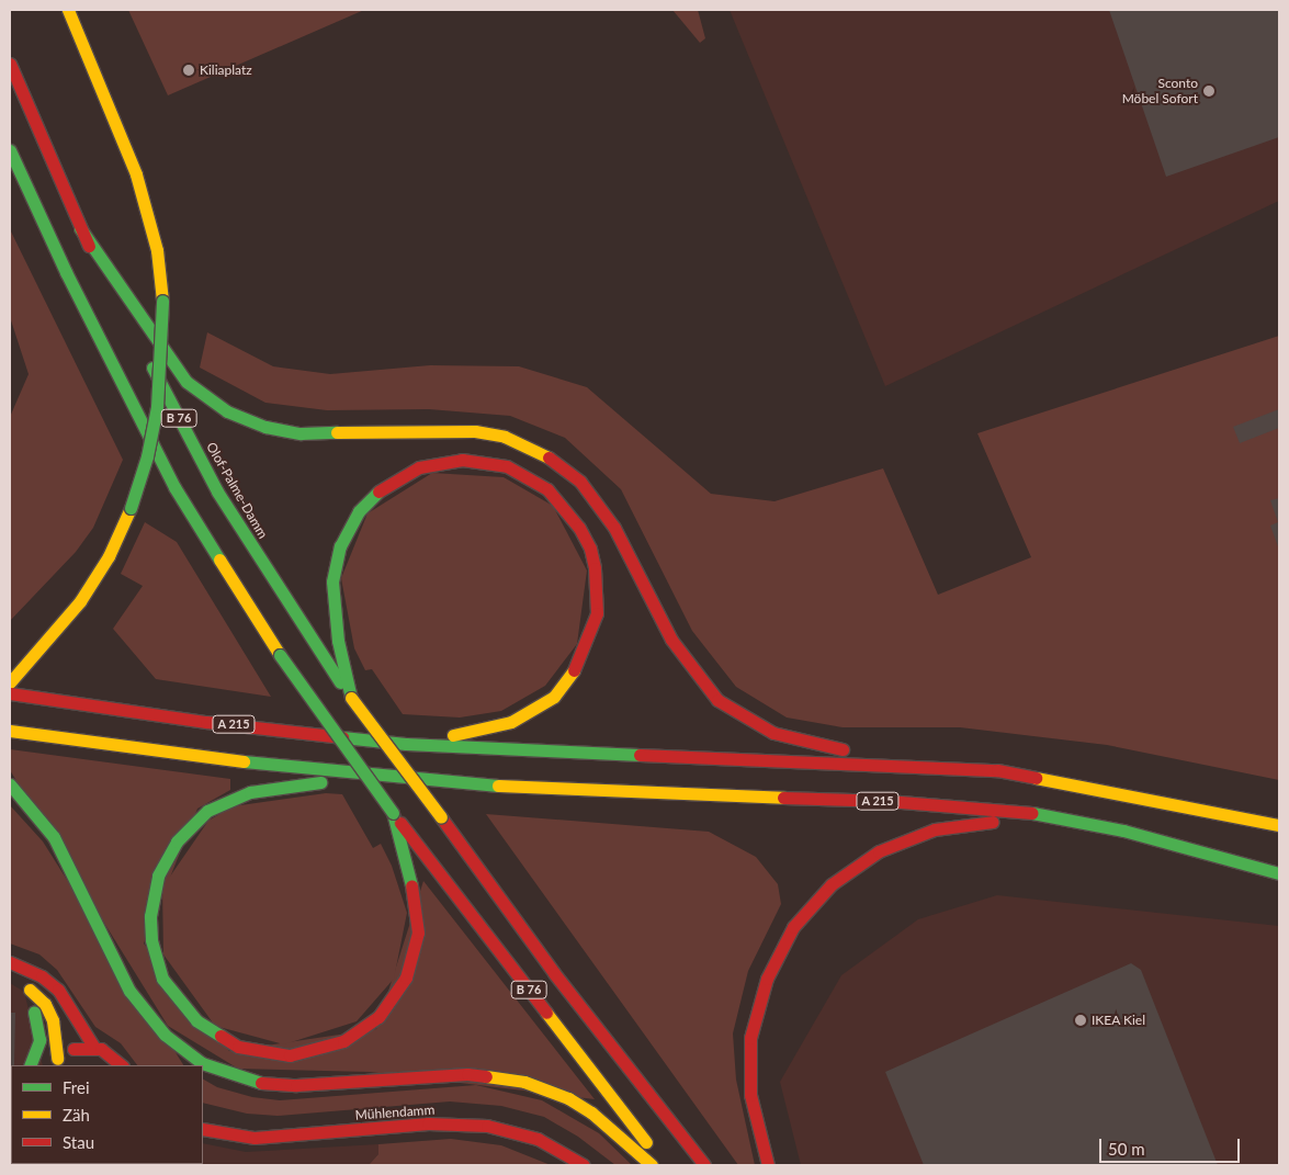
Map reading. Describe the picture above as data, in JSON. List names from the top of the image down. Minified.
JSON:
{"streets":{"main road":["B 76","Olof-Palme-Damm","A 215","Mühlendamm"]},"places":["Kiliaplatz","Sconto Möbel Sofort","IKEA Kiel"],"legend":["Frei","Zäh","Stau"],"scale_bar":"50 m"}
